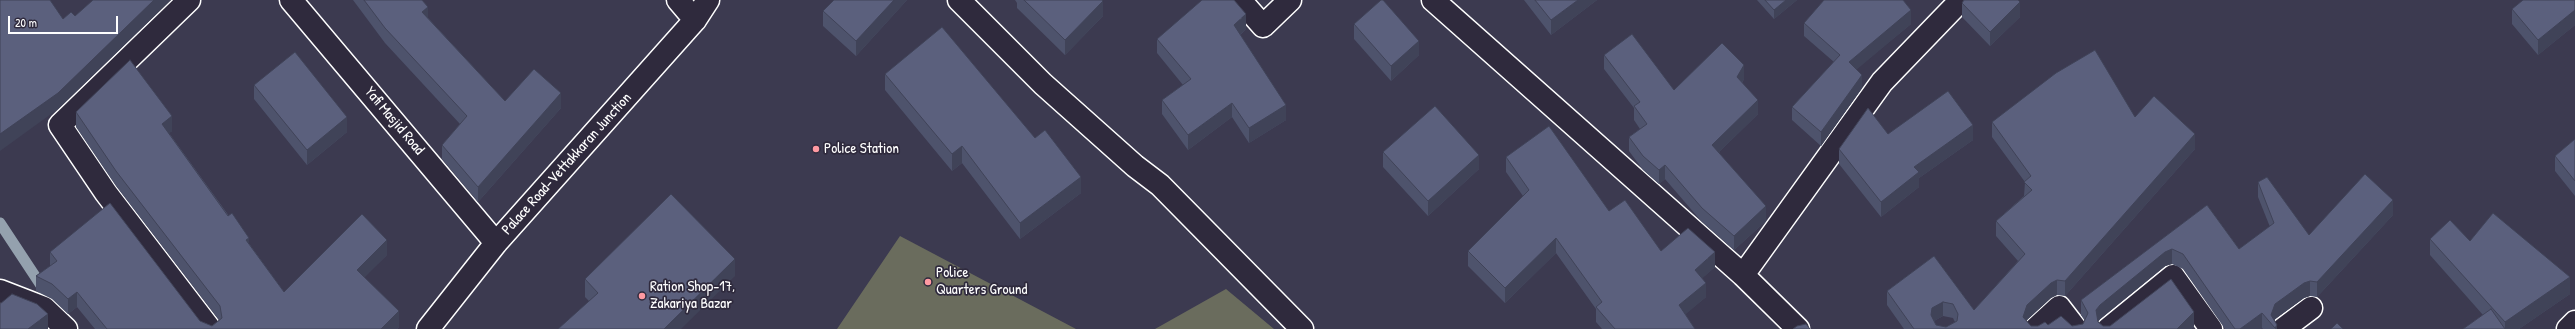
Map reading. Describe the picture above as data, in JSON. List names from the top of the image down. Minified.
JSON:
{"streets":{"street":["Yafi Masjid Road","Palace Road-Vettakkaran Junction"]},"crossings":[["Yafi Masjid Road","Palace Road-Vettakkaran Junction"]],"places":["Police Station","Police Quarters Ground","Ration Shop-17, Zakariya Bazar"],"scale_bar":"20 m"}
